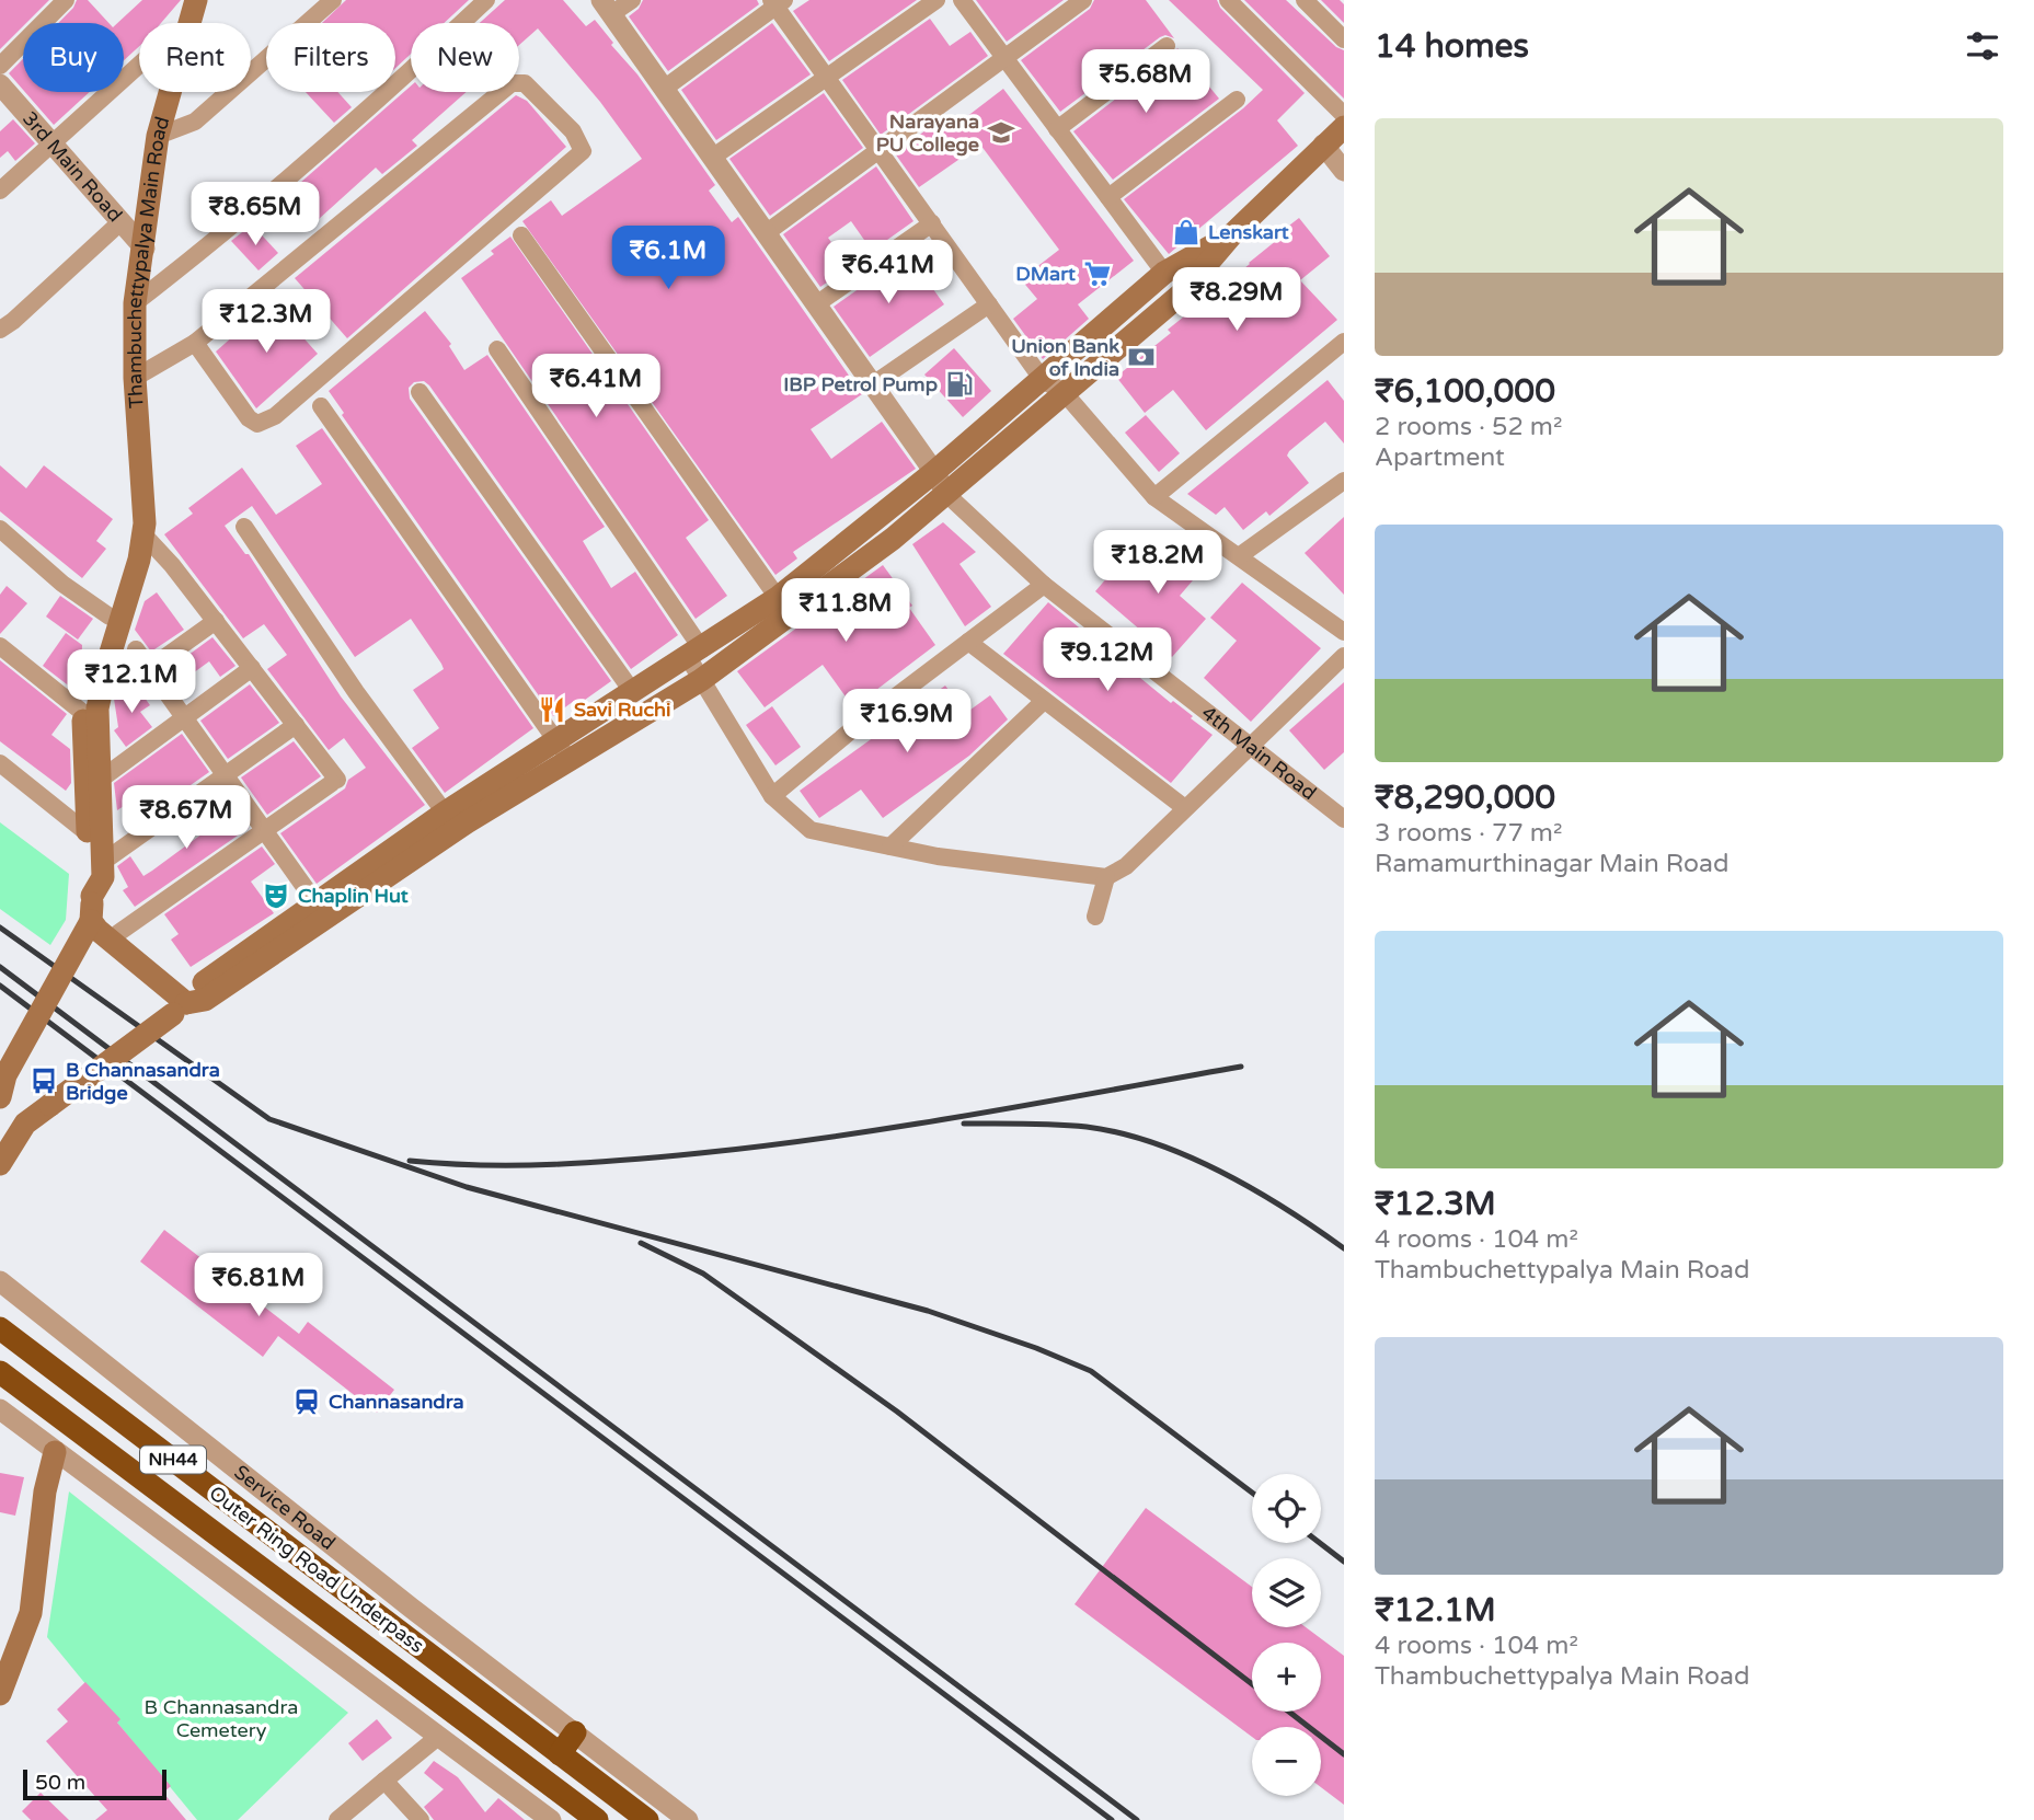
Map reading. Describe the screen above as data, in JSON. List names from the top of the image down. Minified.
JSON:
{"streets":{"highway":["NH44","Outer Ring Road Underpass"],"main road":["Thambuchettypalya Main Road"],"street":["3rd Main Road","4th Main Road","Service Road"]},"crossings":[["3rd Main Road","Thambuchettypalya Main Road"],["NH44","Outer Ring Road Underpass"]],"parks":["B Channasandra Cemetery"],"places":{"school or university":["Narayana PU College"],"shop":["Lenskart"],"supermarket":["DMart"],"bank":["Union Bank of India"],"fuel station":["IBP Petrol Pump"],"restaurant":["Savi Ruchi"],"theatre":["Chaplin Hut"],"bus stop":["B Channasandra Bridge"],"station":["Channasandra"]},"scale_bar":"50 m","page":{"heading":"14 homes","chip":["Buy","Rent","Filters","New"],"price":["₹5.68M","₹8.65M","₹6.1M","₹6.41M","₹8.29M","₹12.3M","₹6.41M","₹18.2M","₹11.8M","₹9.12M","₹12.1M","₹16.9M","₹8.67M","₹6.81M"],"list":[{"name":"₹6,100,000","note":"2 rooms · 52 m² · Apartment"},{"name":"₹8,290,000","note":"3 rooms · 77 m² · Ramamurthinagar Main Road"},{"name":"₹12.3M","note":"4 rooms · 104 m² · Thambuchettypalya Main Road"},{"name":"₹12.1M","note":"4 rooms · 104 m² · Thambuchettypalya Main Road"}],"map_buttons":["+","−"],"scale":"50 m"}}
